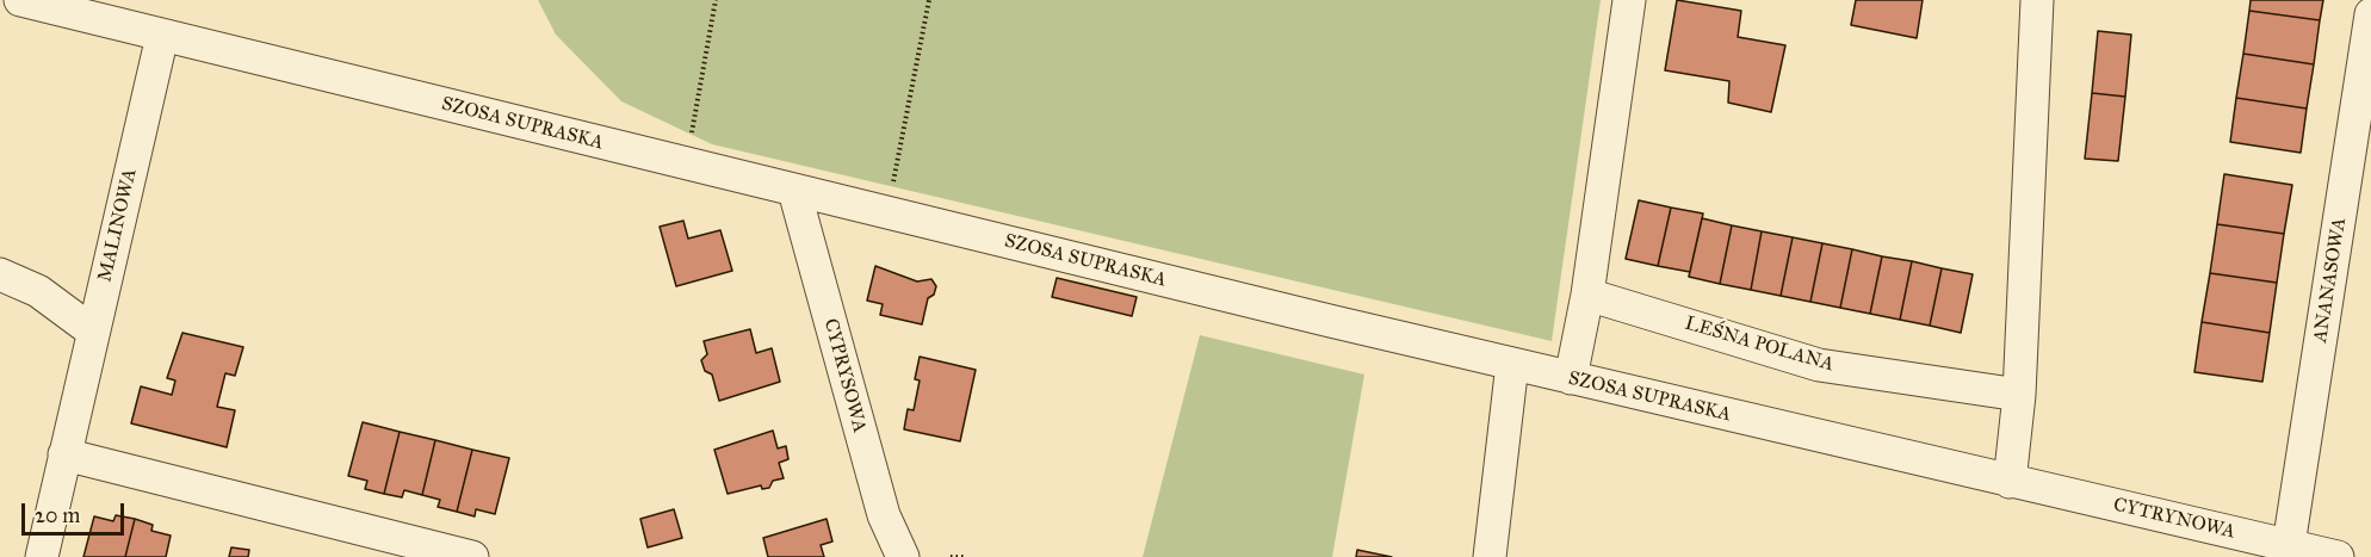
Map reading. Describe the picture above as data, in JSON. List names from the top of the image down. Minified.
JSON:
{"streets":{"street":["SZOSA SUPRASKA","MALINOWA","ANANASOWA","LEŚNA POLANA","CYPRYSOWA","CYTRYNOWA"]},"crossings":[["SZOSA SUPRASKA","MALINOWA"],["SZOSA SUPRASKA","CYPRYSOWA"],["SZOSA SUPRASKA","CYTRYNOWA"],["ANANASOWA","CYTRYNOWA"]],"scale_bar":"20 m"}
